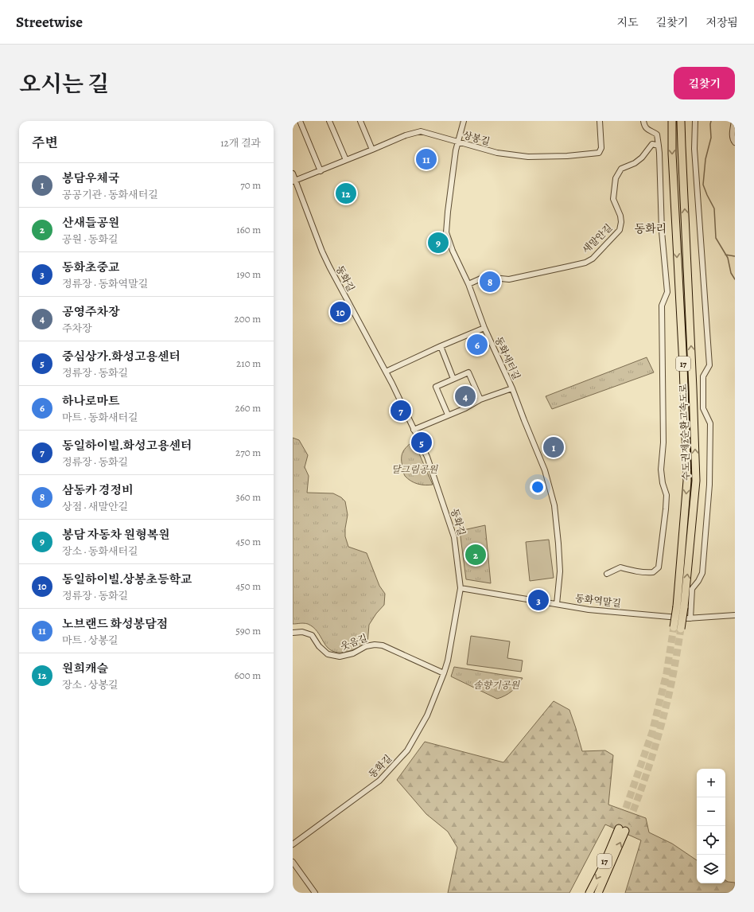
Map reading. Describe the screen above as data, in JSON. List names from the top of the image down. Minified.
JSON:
{"streets":{"highway":["17","수도권제2순환고속도로"],"street":["상봉길","새말안길","동화길","동화새터길","동화역말길","웃음길"]},"crossings":[["상봉길","동화길"],["상봉길","동화새터길"],["새말안길","동화새터길"],["동화길","동화역말길"],["동화길","웃음길"],["동화새터길","동화역말길"]],"districts":["동화리"],"parks":["달그림공원","솔향기공원"],"page":{"header":"Streetwise","nav":["지도","길찾기","저장됨"],"title":"오시는 길","buttons":"길찾기","heading":["주변","12개 결과"],"pins":["11","12","9","8","10","6","4","7","5","1","2","3"],"list":[{"mark":"1","name":"봉담우체국","note":"공공기관 · 동화새터길","value":"70 m"},{"mark":"2","name":"산새들공원","note":"공원 · 동화길","value":"160 m"},{"mark":"3","name":"동화초중교","note":"정류장 · 동화역말길","value":"190 m"},{"mark":"4","name":"공영주차장","note":"주차장","value":"200 m"},{"mark":"5","name":"중심상가.화성고용센터","note":"정류장 · 동화길","value":"210 m"},{"mark":"6","name":"하나로마트","note":"마트 · 동화새터길","value":"260 m"},{"mark":"7","name":"동일하이빌.화성고용센터","note":"정류장 · 동화길","value":"270 m"},{"mark":"8","name":"삼동카 경정비","note":"상점 · 새말안길","value":"360 m"},{"mark":"9","name":"봉담 자동차 원형복원","note":"장소 · 동화새터길","value":"450 m"},{"mark":"10","name":"동일하이빌.상봉초등학교","note":"정류장 · 동화길","value":"450 m"},{"mark":"11","name":"노브랜드 화성봉담점","note":"마트 · 상봉길","value":"590 m"},{"mark":"12","name":"원희캐슬","note":"장소 · 상봉길","value":"600 m"}],"map_buttons":["+","−"]}}
